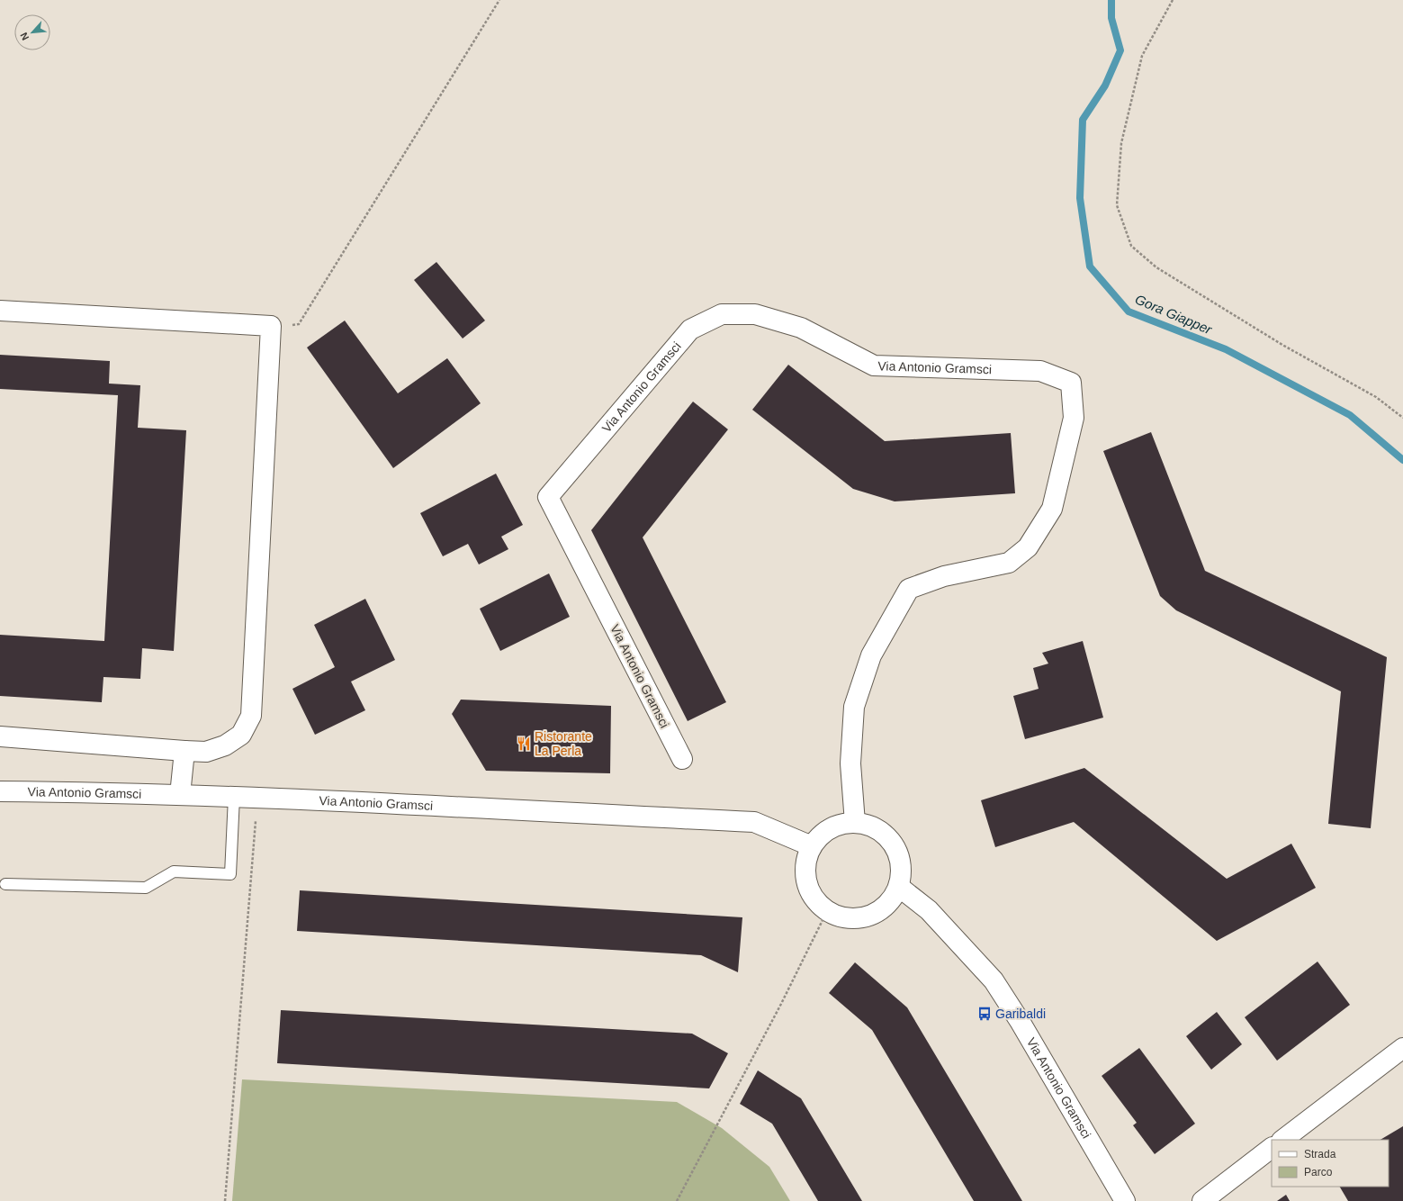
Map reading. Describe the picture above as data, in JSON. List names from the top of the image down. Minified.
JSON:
{"streets":{"street":["Via Antonio Gramsci"]},"water":["Gora Giapper"],"places":{"restaurant":["Ristorante La Perla"],"bus stop":["Garibaldi"]},"legend":["Strada","Parco"],"north":"bottom left"}
